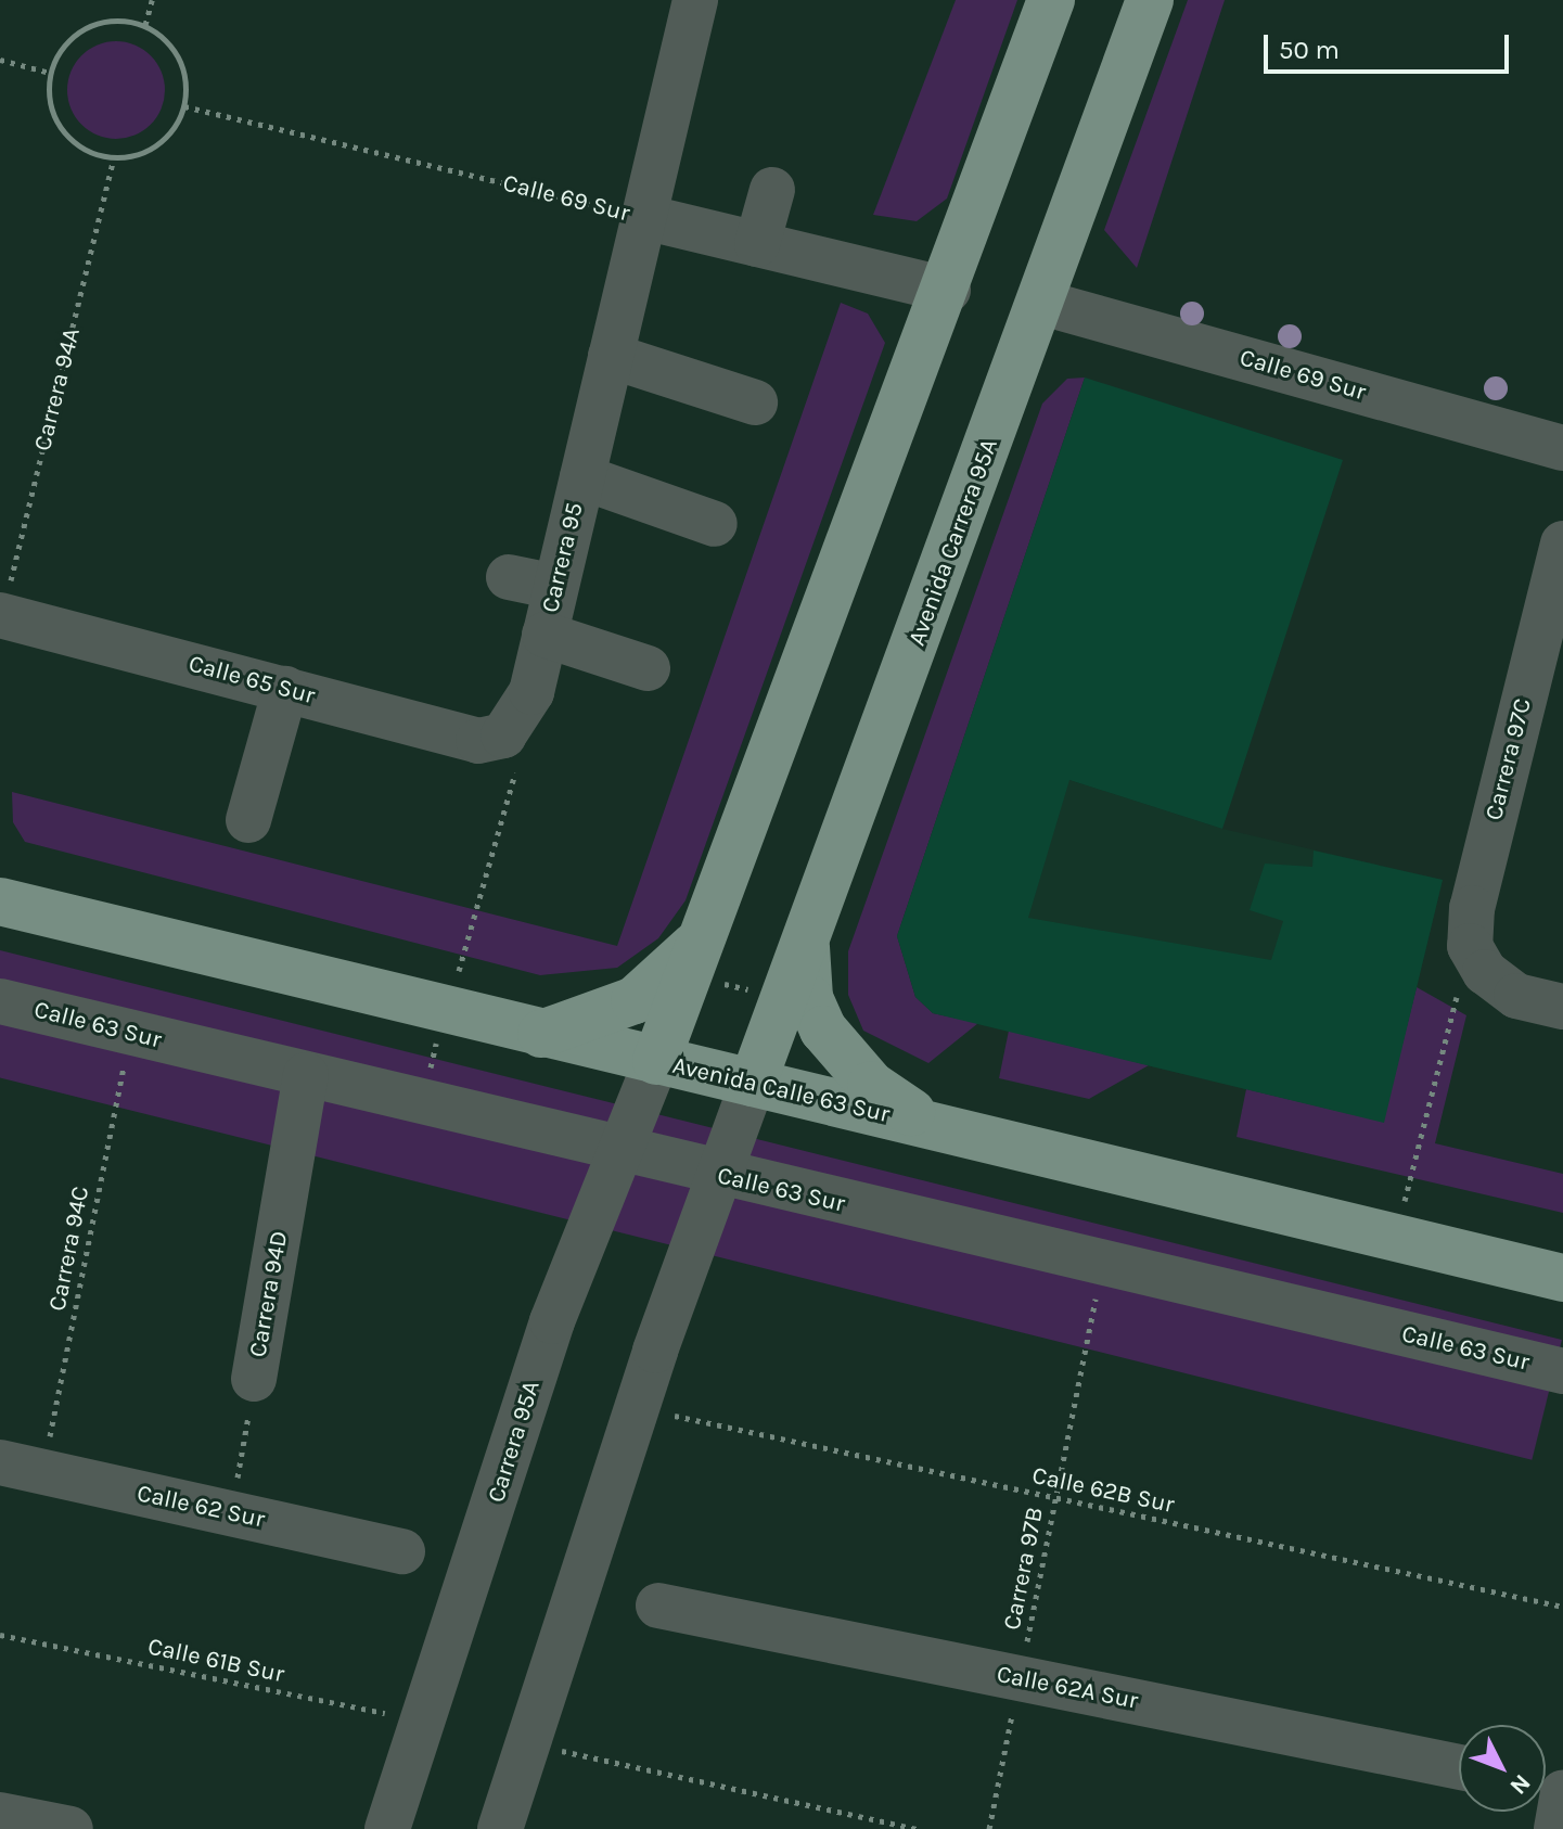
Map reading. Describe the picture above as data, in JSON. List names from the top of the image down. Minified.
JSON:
{"streets":{"main road":["Avenida Carrera 95A","Avenida Calle 63 Sur"],"street":["Calle 69 Sur","Carrera 95","Calle 65 Sur","Carrera 97C","Calle 63 Sur","Carrera 94D","Carrera 95A","Calle 62 Sur","Calle 62A Sur"],"path":["Carrera 94A","Carrera 94C","Calle 62B Sur","Carrera 97B","Calle 61B Sur"]},"crossings":[["Calle 69 Sur","Carrera 94A"],["Calle 69 Sur","Avenida Carrera 95A"],["Calle 69 Sur","Carrera 95"],["Carrera 94A","Calle 65 Sur"],["Avenida Carrera 95A","Avenida Calle 63 Sur"],["Carrera 95","Calle 65 Sur"],["Calle 63 Sur","Carrera 94C"],["Calle 63 Sur","Carrera 94D"],["Calle 63 Sur","Carrera 95A"],["Calle 63 Sur","Carrera 97B"],["Avenida Calle 63 Sur","Carrera 95A"],["Carrera 94C","Calle 62 Sur"],["Carrera 94D","Calle 62 Sur"],["Carrera 95A","Calle 61B Sur"],["Calle 62B Sur","Carrera 97B"],["Carrera 97B","Calle 62A Sur"]],"scale_bar":"50 m","north":"bottom right"}
